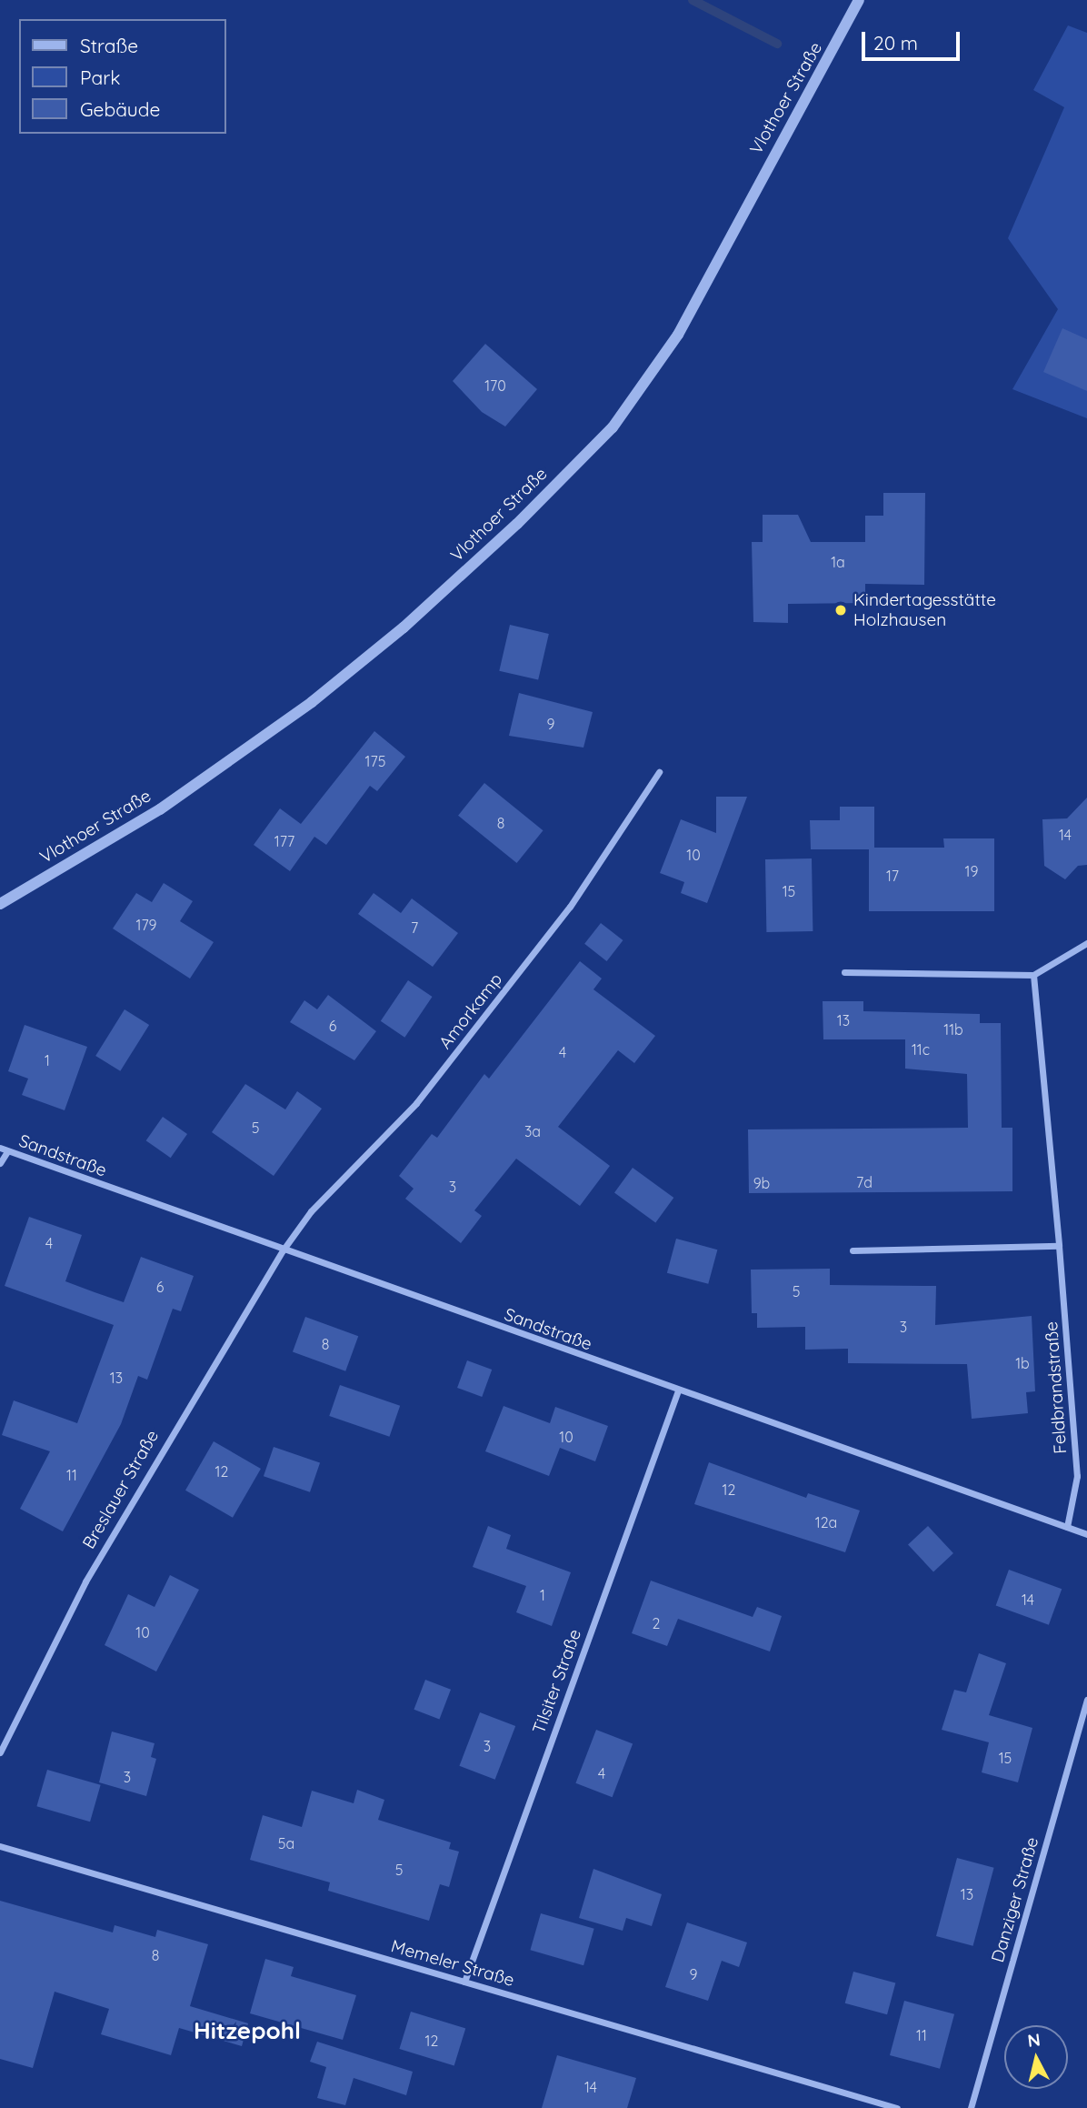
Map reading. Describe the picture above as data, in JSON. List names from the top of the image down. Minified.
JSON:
{"streets":{"street":["Vlothoer Straße","Amorkamp","Sandstraße","Feldbrandstraße","Breslauer Straße","Tilsiter Straße","Danziger Straße","Memeler Straße"]},"crossings":[["Amorkamp","Sandstraße"],["Amorkamp","Breslauer Straße"],["Sandstraße","Feldbrandstraße"],["Sandstraße","Breslauer Straße"],["Sandstraße","Tilsiter Straße"],["Tilsiter Straße","Memeler Straße"]],"districts":["Hitzepohl"],"places":["Kindertagesstätte Holzhausen"],"house_numbers":["170","1a","9","175","8","14","177","10","19","17","15","179","7","13","6","11b","11c","4","1","5","3a","7d","9b","3","4","6","5","3","8","1b","13","10","12","11","12","12a","1","14","2","10","3","15","4","3","5a","5","13","8","9","11","12","14"],"legend":["Straße","Park","Gebäude"],"scale_bar":"20 m","north":"top"}
